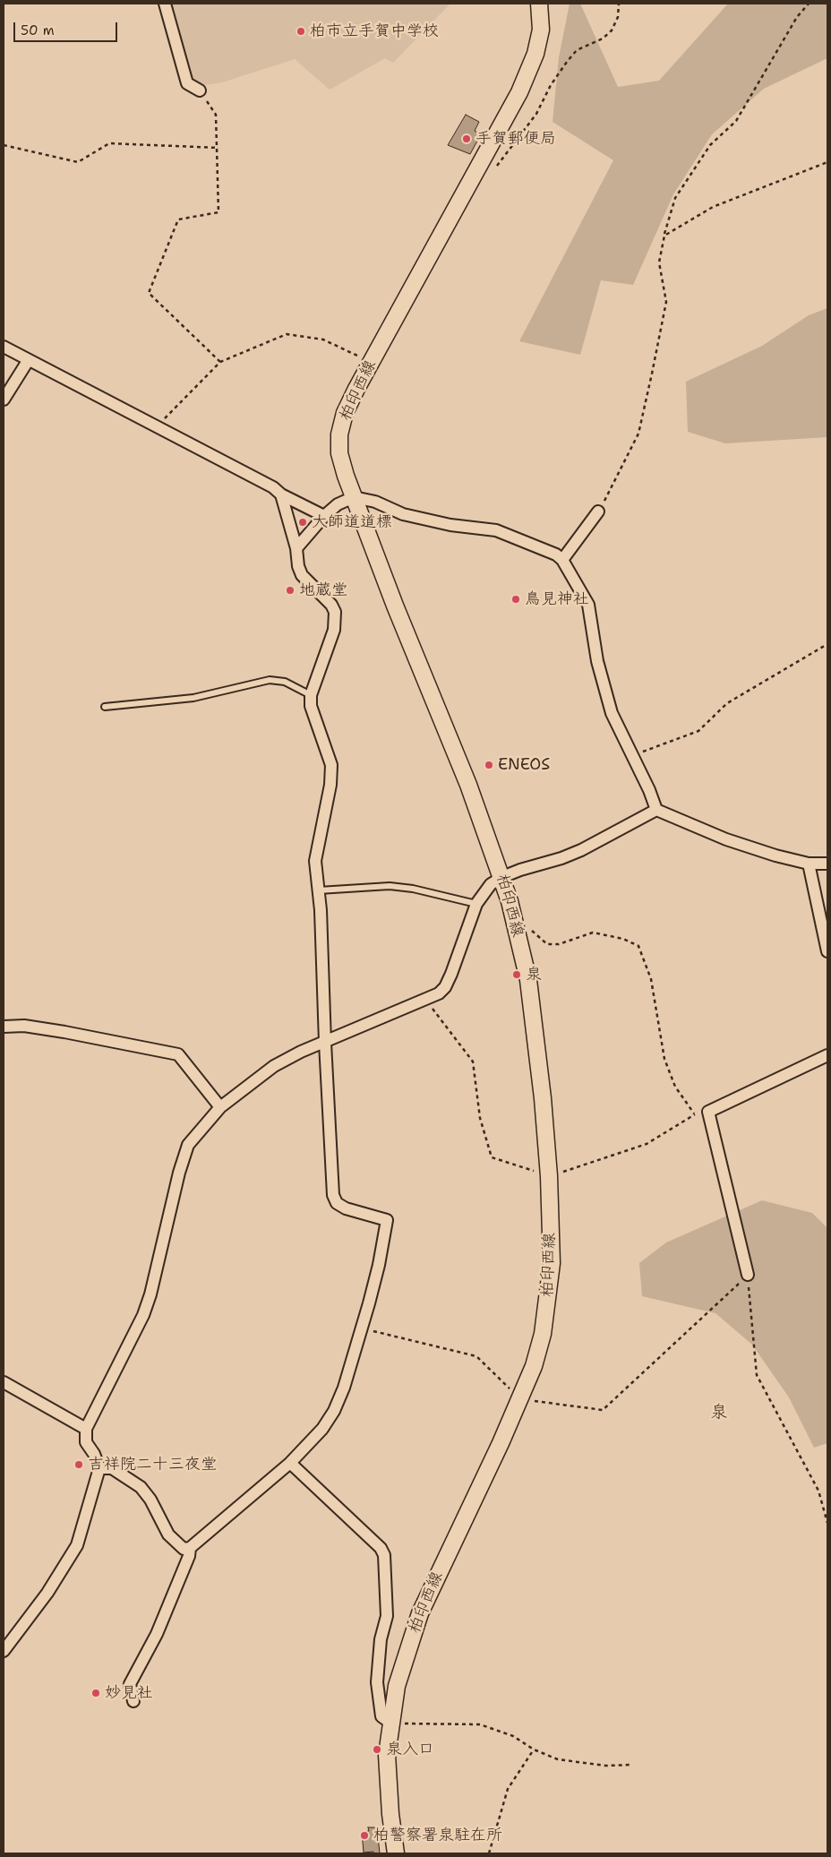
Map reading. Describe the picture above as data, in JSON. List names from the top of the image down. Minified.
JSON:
{"streets":{"main road":["柏印西線"]},"districts":["泉"],"places":["柏市立手賀中学校","手賀郵便局","大師道道標","地蔵堂","鳥見神社","ENEOS","泉","吉祥院二十三夜堂","妙見社","泉入口","柏警察署泉駐在所"],"scale_bar":"50 m"}
